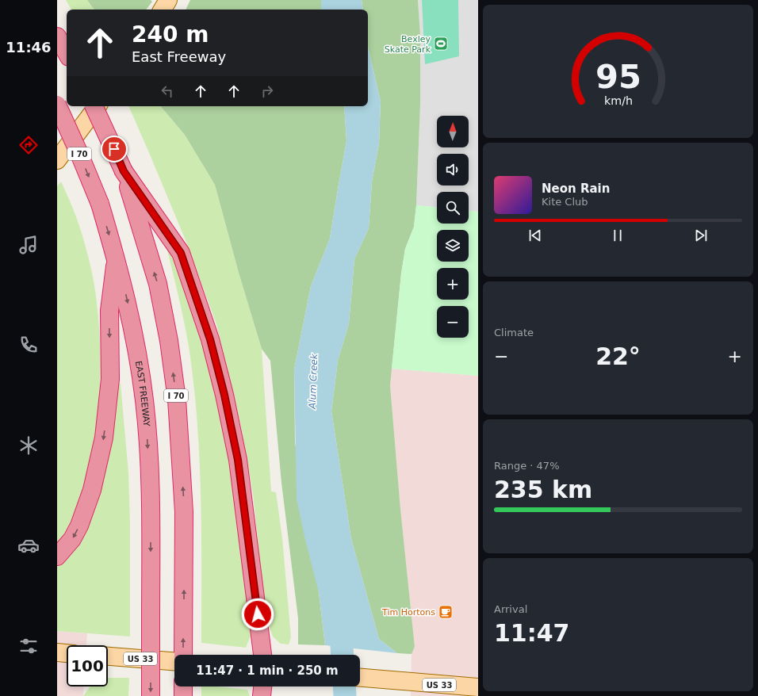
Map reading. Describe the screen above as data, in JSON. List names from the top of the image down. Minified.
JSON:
{"streets":{"highway":["I 70","EAST FREEWAY"],"main road":["US 33"]},"water":["Alum Creek"],"places":{"sports":["Bexley Skate Park"],"cafe":["Tim Hortons"]},"north":"top","page":{"tabs":"11:46","turn":["240 m","East Freeway"],"map_buttons":["+","−"],"song":["Neon Rain","Kite Club"],"tile":["Climate",["Range · 47%","235 km"],["Arrival","11:47"]],"heat":["−","22°","+"],"limit":"100","trip":"11:47 · 1 min · 250 m","gauge":["95","km/h"]}}
